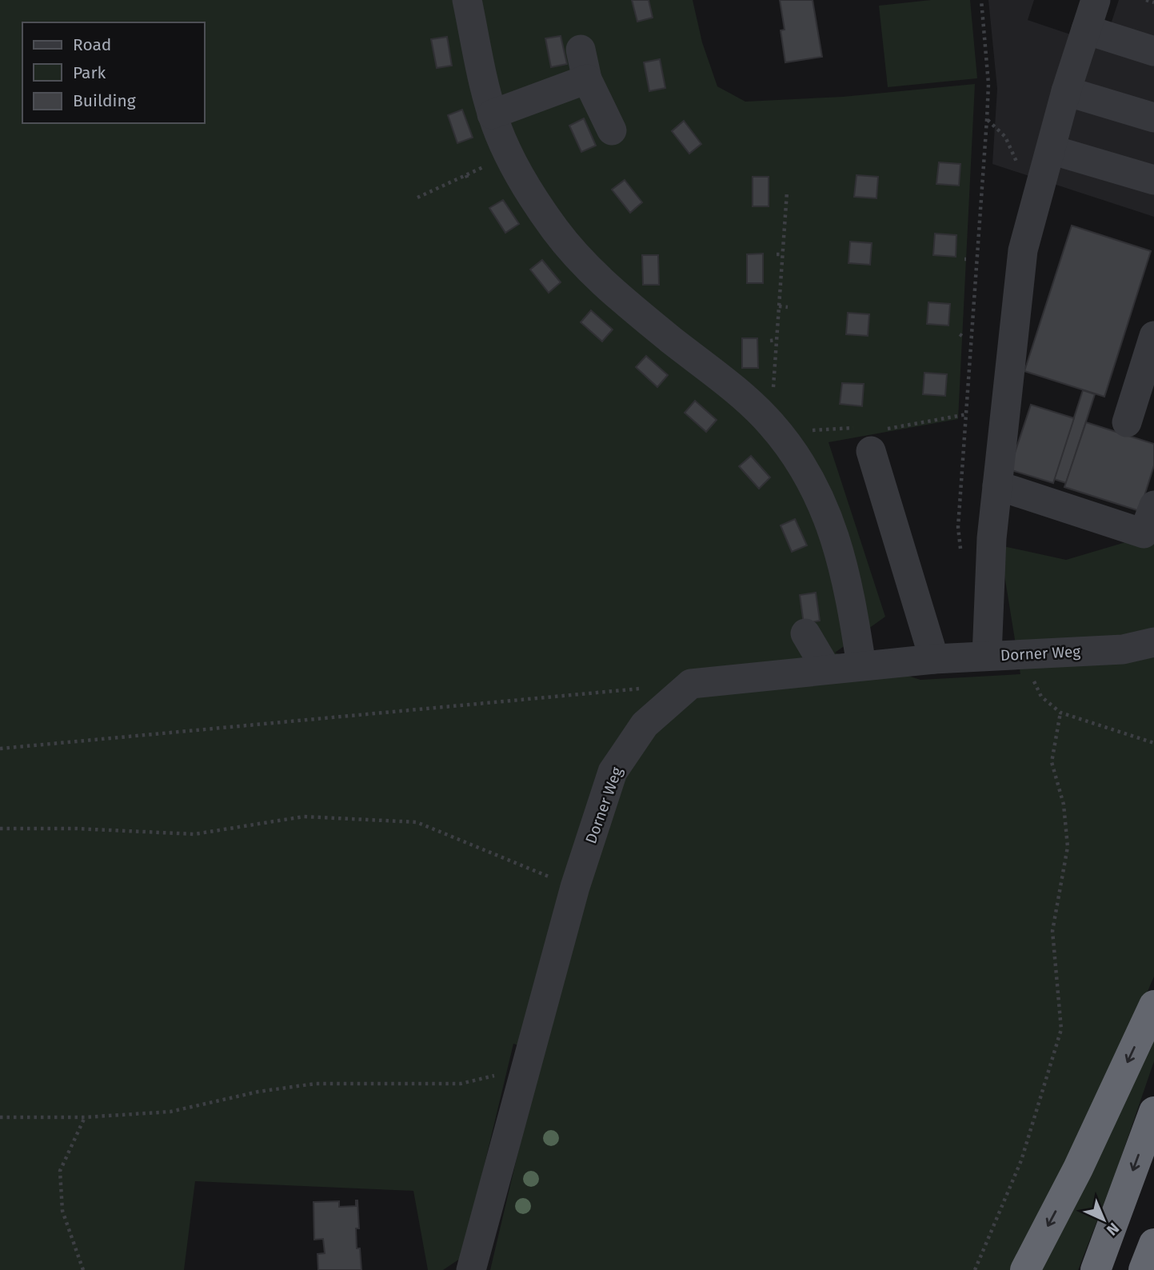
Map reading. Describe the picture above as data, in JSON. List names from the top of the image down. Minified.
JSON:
{"streets":{"street":["Dorner Weg"]},"legend":["Road","Park","Building"],"north":"bottom right"}
